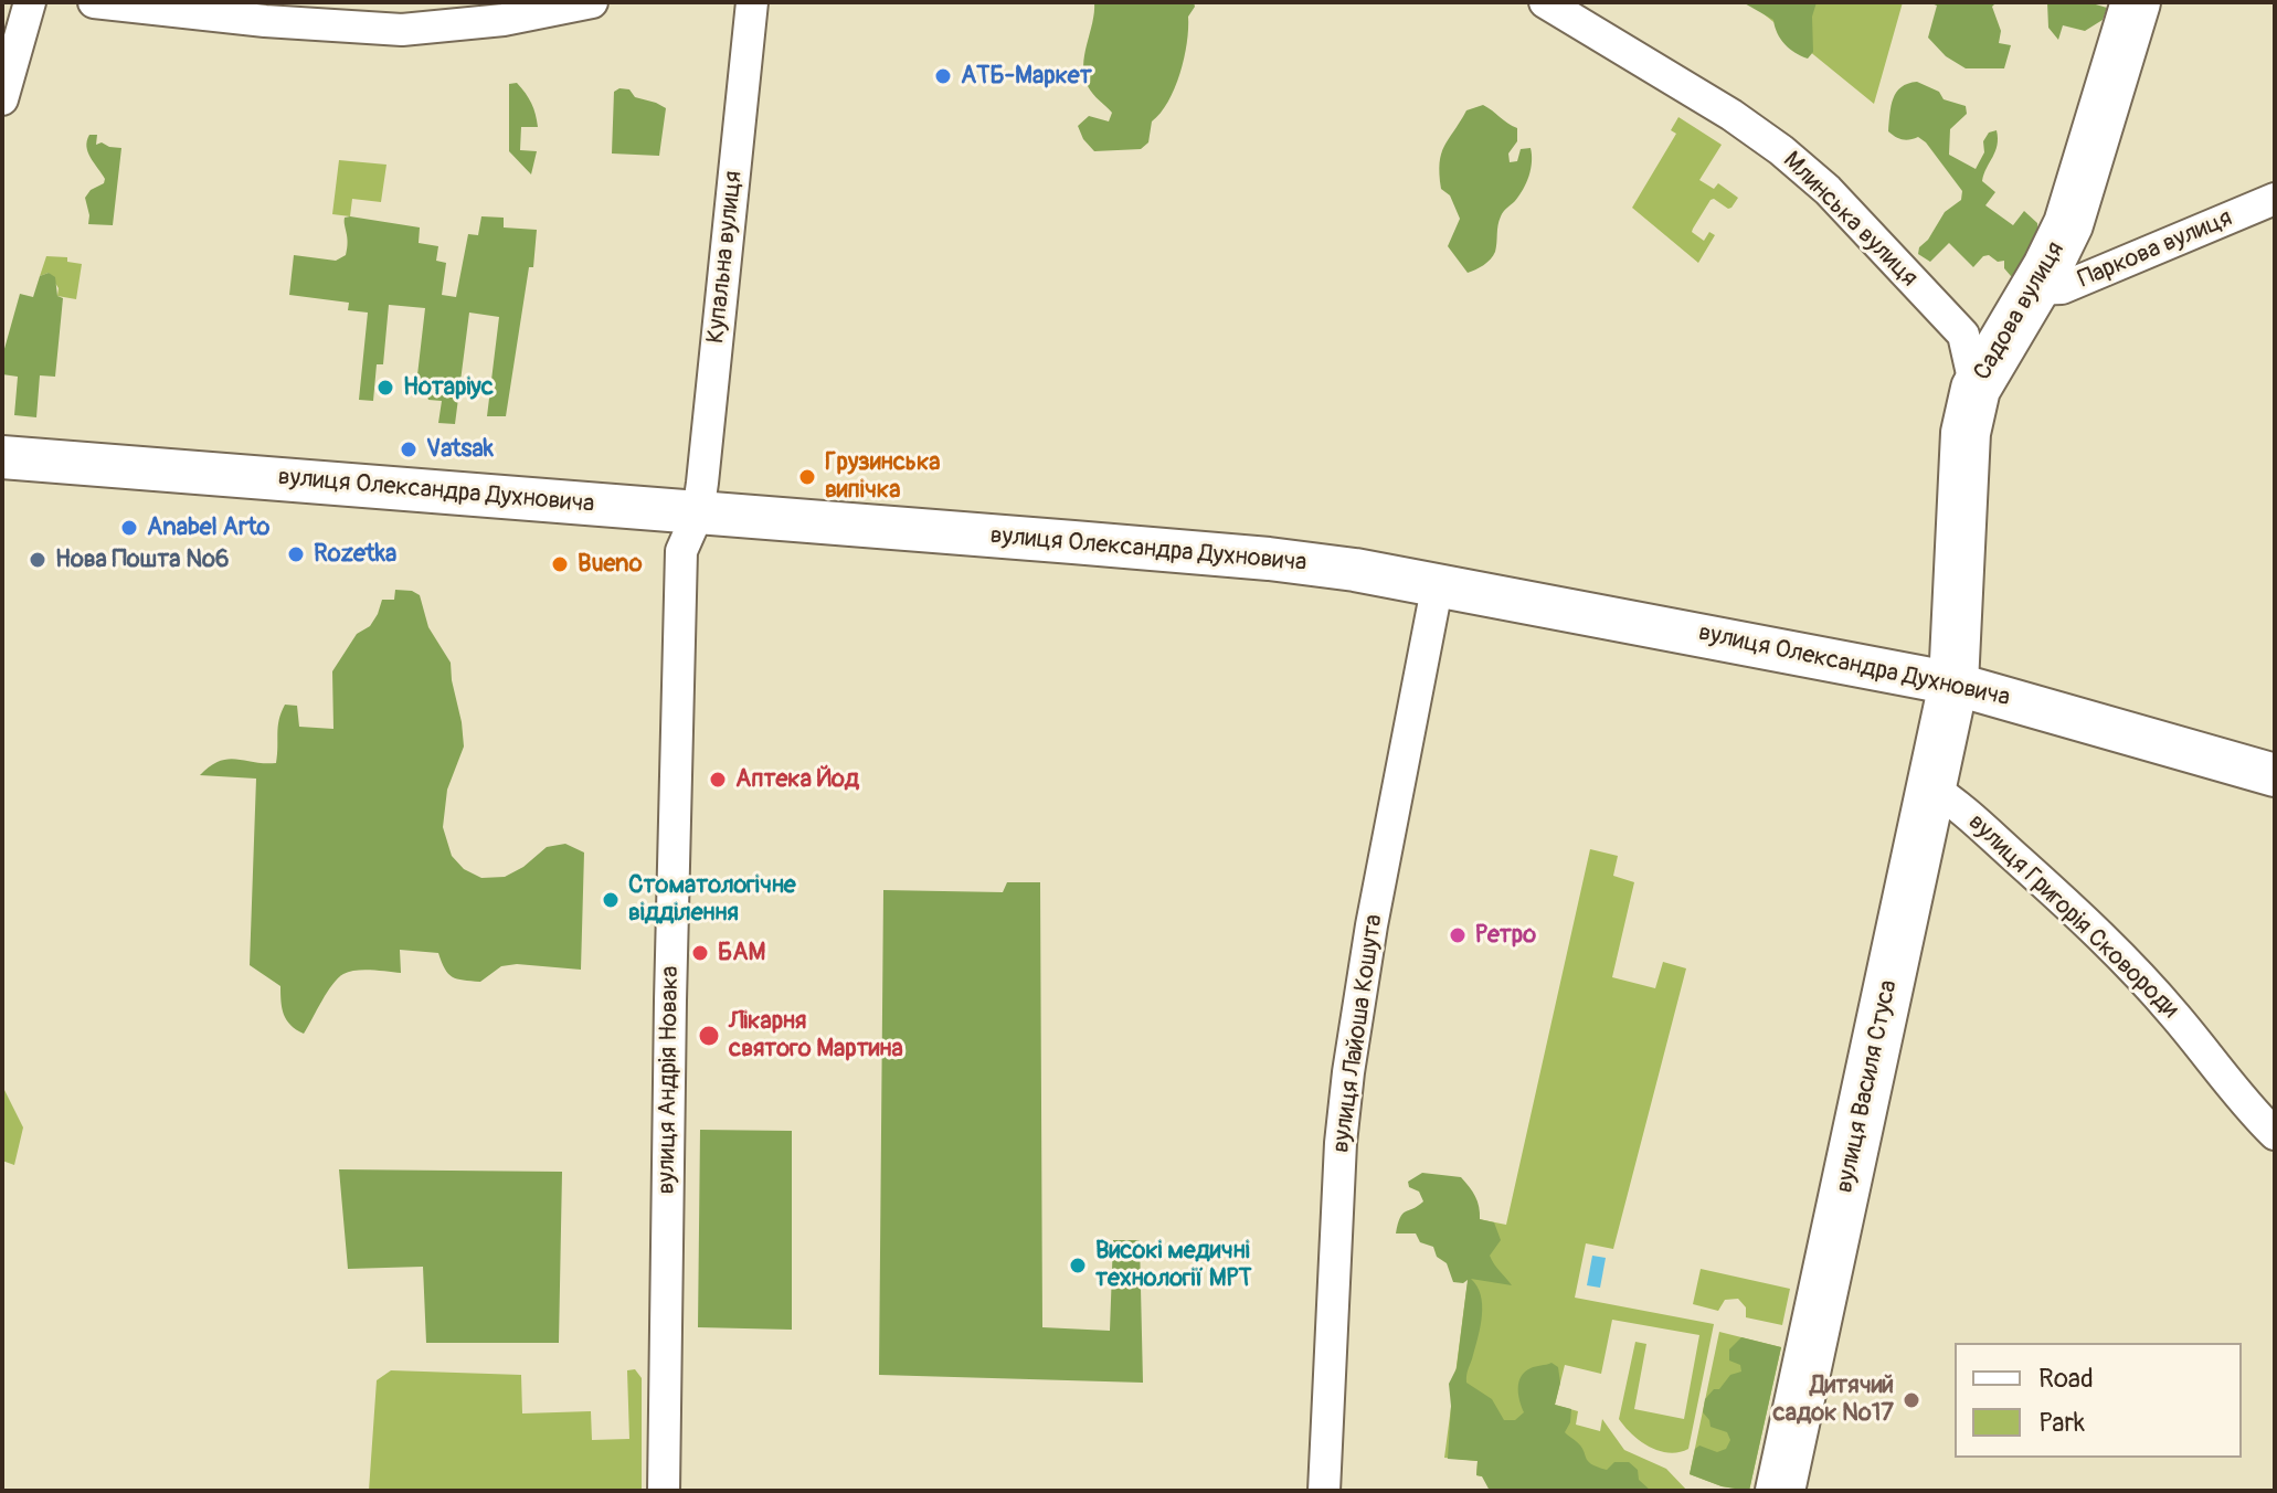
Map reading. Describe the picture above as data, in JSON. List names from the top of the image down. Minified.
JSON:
{"streets":{"main road":["Садова вулиця","вулиця Василя Стуса"],"street":["Млинська вулиця","Паркова вулиця","Купальна вулиця","вулиця Олександра Духновича","вулиця Григорія Сковороди","вулиця Лайоша Кошута","вулиця Андрія Новака"]},"crossings":[["Млинська вулиця","Садова вулиця"],["Паркова вулиця","Садова вулиця"],["Купальна вулиця","вулиця Олександра Духновича"],["Купальна вулиця","вулиця Андрія Новака"],["Садова вулиця","вулиця Олександра Духновича"],["Садова вулиця","вулиця Василя Стуса"],["вулиця Олександра Духновича","вулиця Лайоша Кошута"],["вулиця Олександра Духновича","вулиця Андрія Новака"],["вулиця Олександра Духновича","вулиця Василя Стуса"],["вулиця Григорія Сковороди","вулиця Василя Стуса"]],"places":["АТБ-Маркет","Нотаріус","Vatsak","Грузинська випічка","Anabel Arto","Rozetka","Нова Пошта №6","Bueno","Аптека Йод","Стоматологічне відділення","Ретро","БАМ","Лікарня святого Мартина","Високі медичні технології МРТ","Дитячий садок №17"],"legend":["Road","Park"]}
